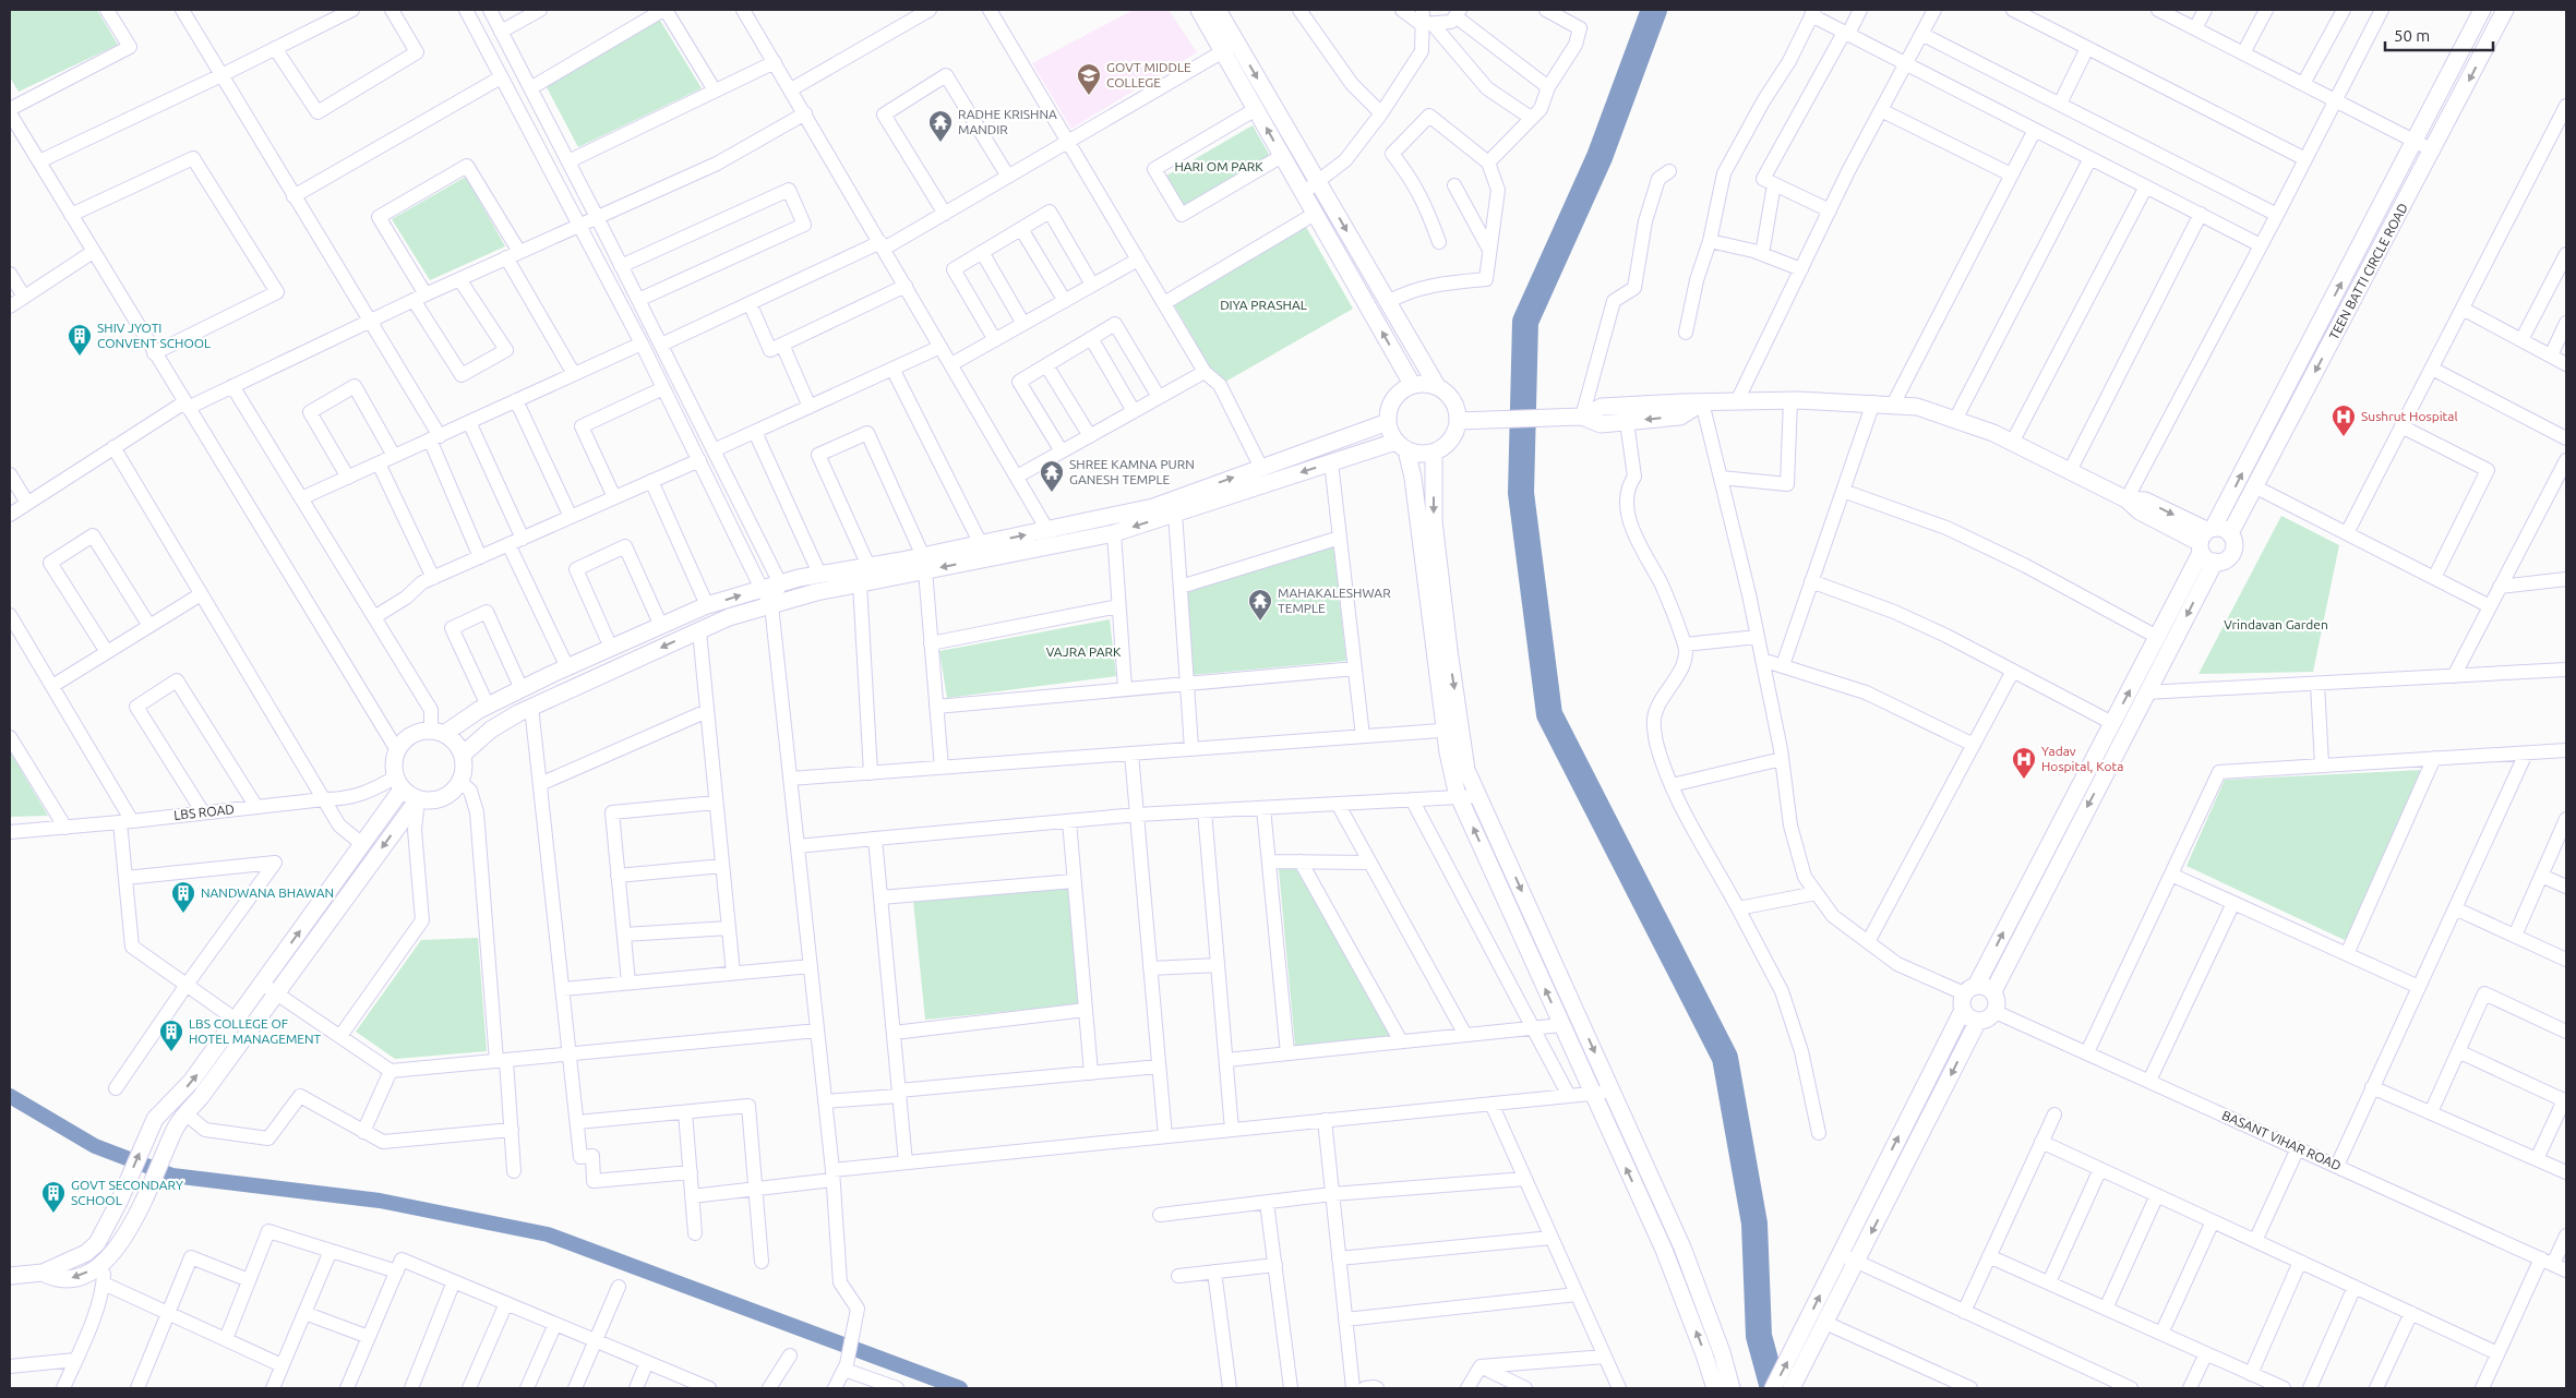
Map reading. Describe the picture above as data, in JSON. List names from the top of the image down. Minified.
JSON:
{"streets":{"street":["TEEN BATTI CIRCLE ROAD","LBS ROAD","BASANT VIHAR ROAD"]},"parks":["HARI OM PARK","DIYA PRASHAL","Vrindavan Garden","VAJRA PARK"],"places":{"school or university":["GOVT MIDDLE COLLEGE"],"temple":["RADHE KRISHNA MANDIR","SHREE KAMNA PURN GANESH TEMPLE","MAHAKALESHWAR TEMPLE"],"building":["SHIV JYOTI CONVENT SCHOOL","NANDWANA BHAWAN","LBS COLLEGE OF HOTEL MANAGEMENT","GOVT SECONDARY SCHOOL"],"hospital":["Sushrut Hospital","Yadav Hospital, Kota"]},"scale_bar":"50 m"}
